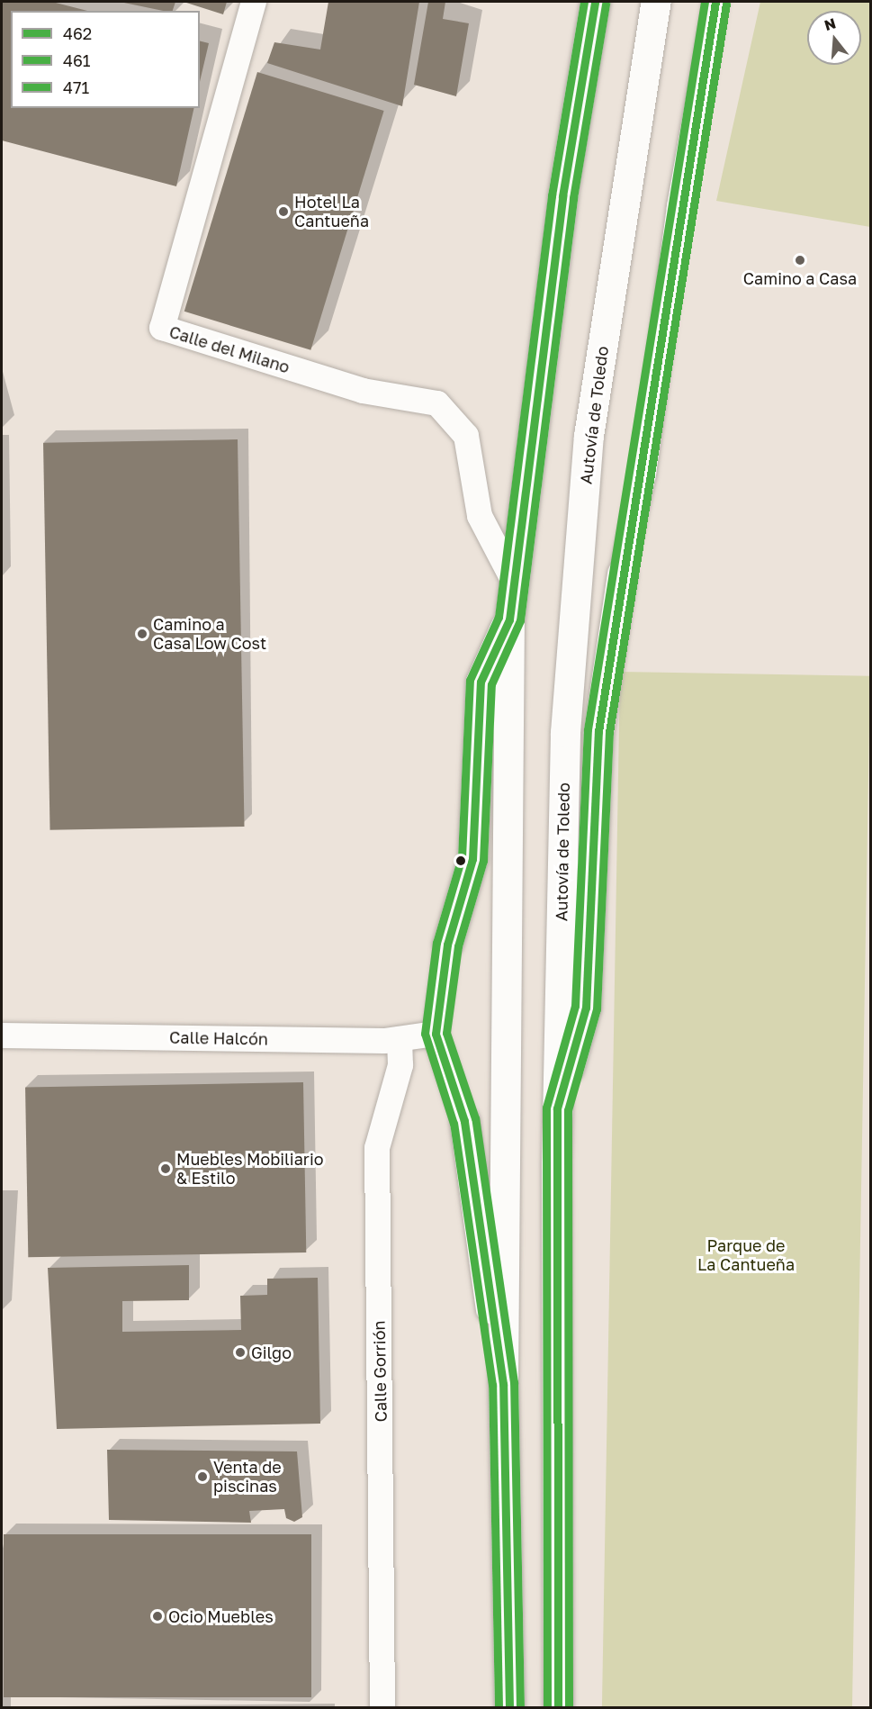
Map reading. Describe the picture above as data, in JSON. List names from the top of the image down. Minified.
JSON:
{"streets":{"highway":["Autovía de Toledo"],"street":["Calle del Milano","Calle Halcón","Calle Gorrión"]},"crossings":[["Calle Halcón","Calle Gorrión"]],"parks":["Parque de La Cantueña"],"places":["Hotel La Cantueña","Camino a Casa","Camino a Casa Low Cost","Muebles Mobiliario & Estilo","Gilgo","Venta de piscinas","Ocio Muebles"],"lines":["transit line 462","transit line 471","transit line 461"],"legend":["462","461","471"],"north":"top"}
